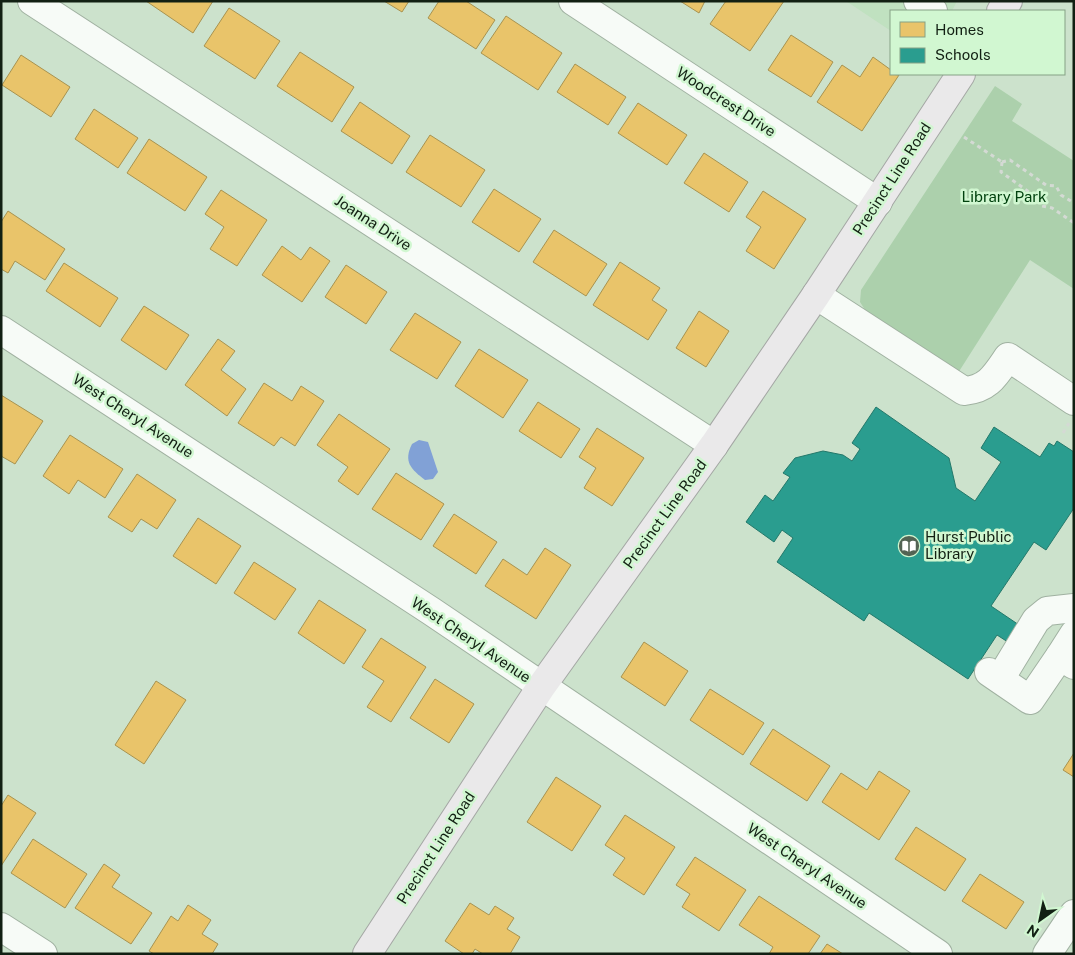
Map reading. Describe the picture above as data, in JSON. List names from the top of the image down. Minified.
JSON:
{"streets":{"main road":["Precinct Line Road"],"street":["Woodcrest Drive","Joanna Drive","West Cheryl Avenue"]},"crossings":[["Woodcrest Drive","Precinct Line Road"],["Precinct Line Road","Joanna Drive"],["Precinct Line Road","West Cheryl Avenue"]],"parks":["Library Park"],"places":{"library":["Hurst Public Library"]},"legend":["Homes","Schools"],"north":"bottom left"}
